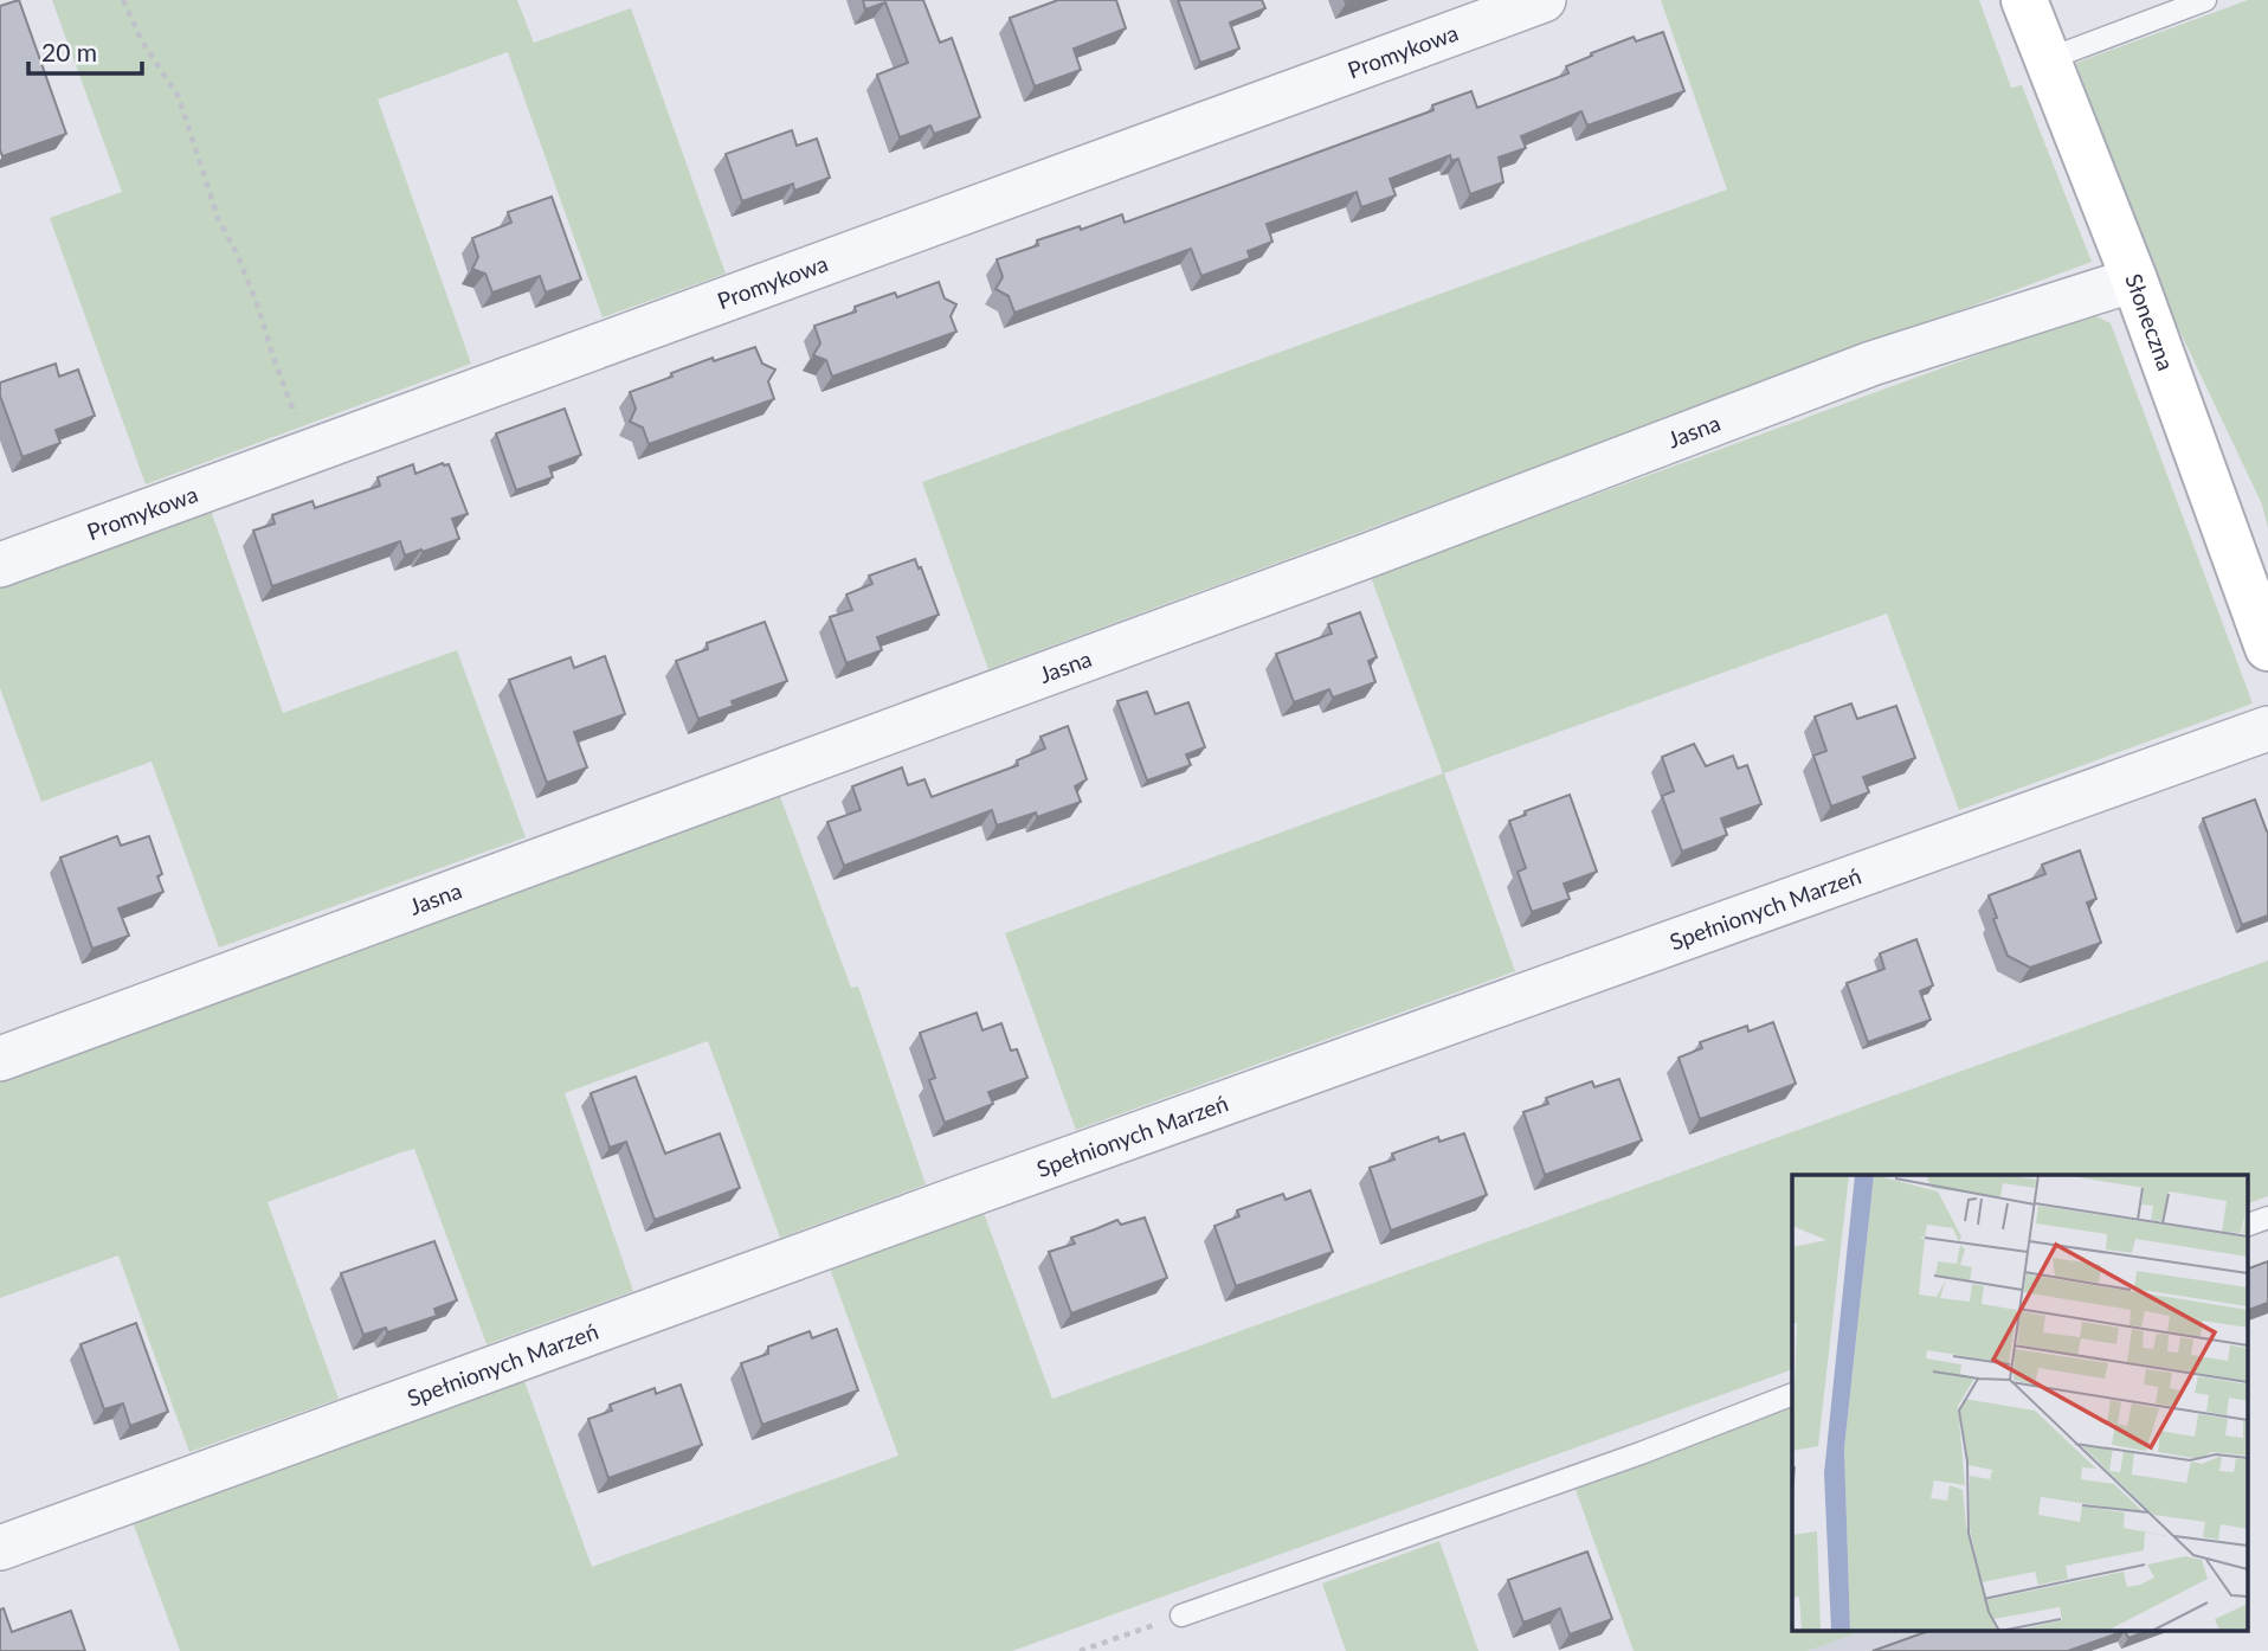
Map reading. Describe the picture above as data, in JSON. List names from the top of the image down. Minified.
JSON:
{"streets":{"street":["Promykowa","Słoneczna","Jasna","Spełnionych Marzeń"]},"crossings":[["Słoneczna","Jasna"]],"scale_bar":"20 m"}
